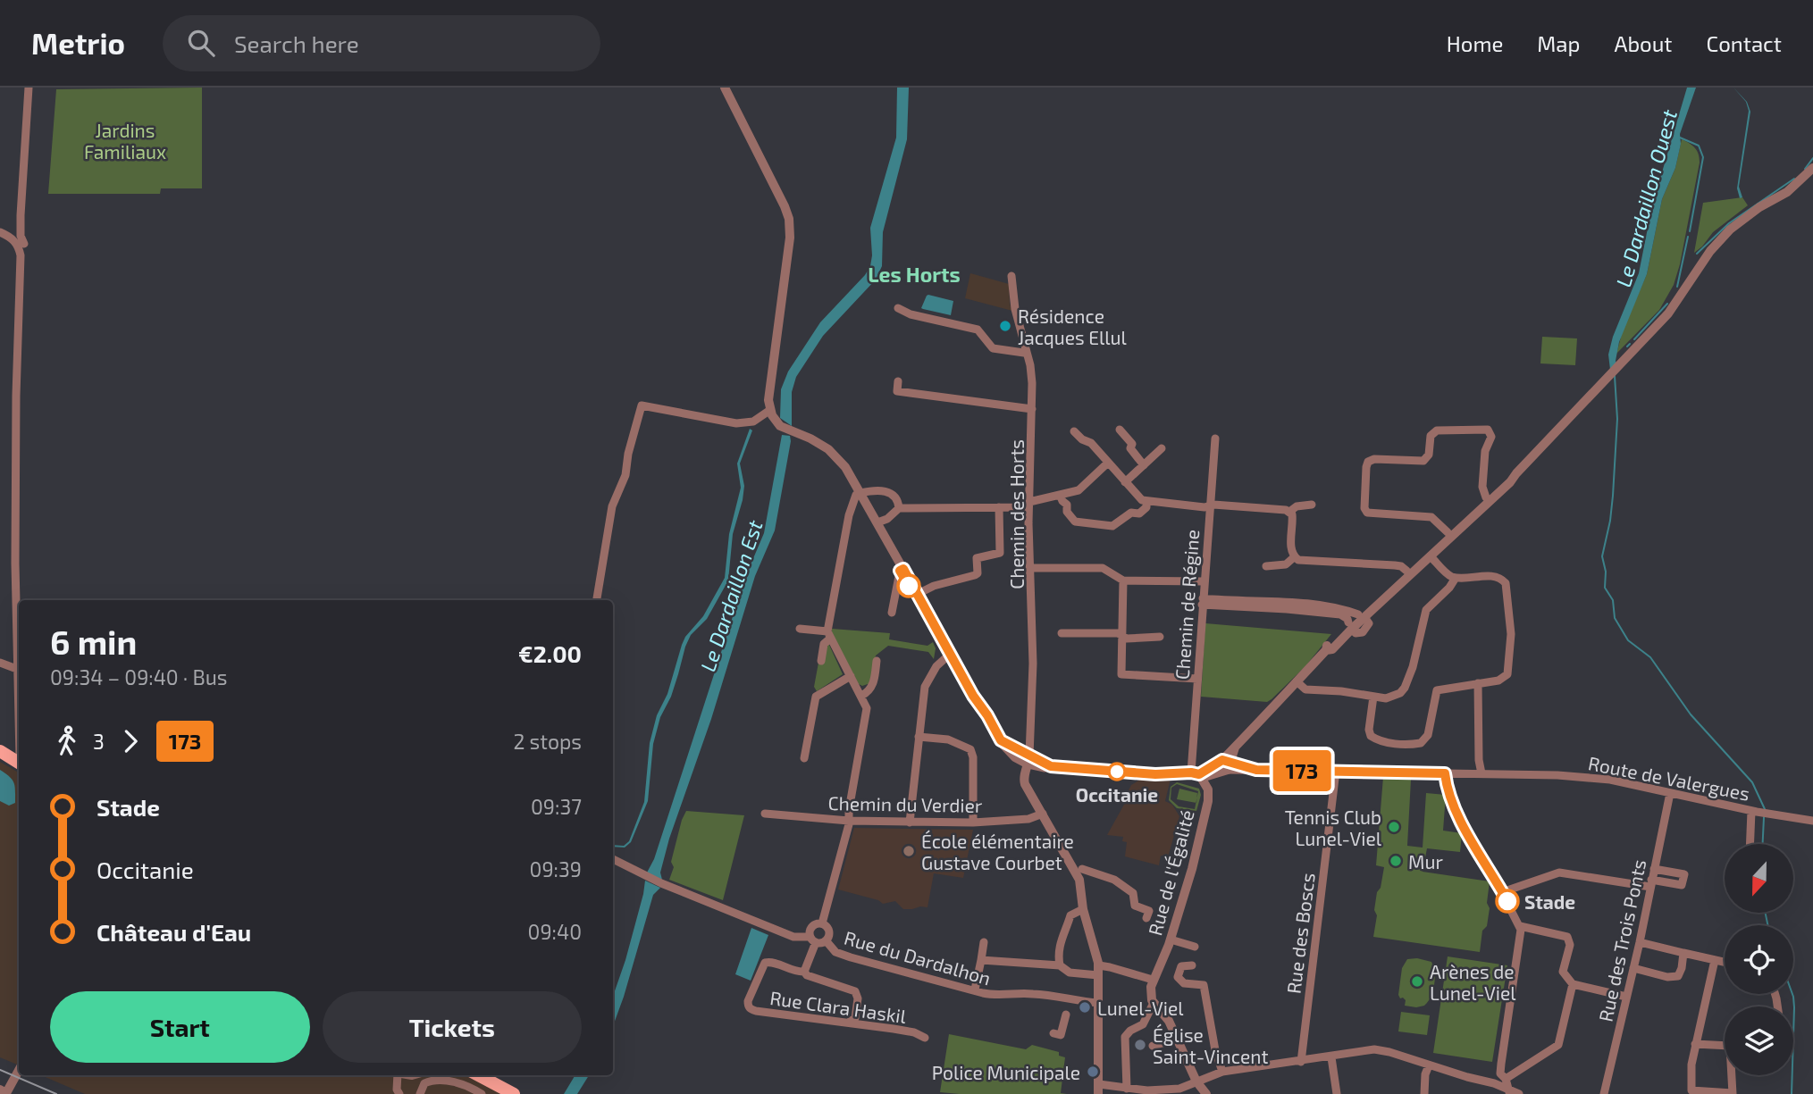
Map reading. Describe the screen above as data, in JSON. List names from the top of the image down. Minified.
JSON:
{"streets":{"street":["Chemin des Horts","Chemin de Régine","Route de Valergues","Chemin du Verdier","Rue de l'Égalité","Rue des Boscs","Rue des Trois Ponts","Rue du Dardalhon","Rue Clara Haskil"]},"crossings":[["Chemin de Régine","Rue de l'Égalité"],["Route de Valergues","Rue des Boscs"],["Route de Valergues","Rue des Trois Ponts"]],"districts":["Les Horts"],"water":["Le Dardaillon Ouest","Le Dardaillon Est"],"parks":["Jardins Familiaux"],"places":["Résidence Jacques Ellul","Occitanie","Tennis Club Lunel-Viel","École élémentaire Gustave Courbet","Mur","Stade","Arènes de Lunel-Viel","Lunel-Viel","Église Saint-Vincent","Police Municipale"],"lines":["bus line 173"],"north":"bottom","page":{"header":"Metrio","search":"Search here","nav":["Home","Map","About","Contact"],"on_map":"173","heading":["6 min","09:34 – 09:40 · Bus","€2.00"],"legs":["3","173","2 stops"],"list":[{"name":"Stade","value":"09:37"},{"name":"Occitanie","value":"09:39"},{"name":"Château d'Eau","value":"09:40"}],"buttons":["Start","Tickets"]}}
